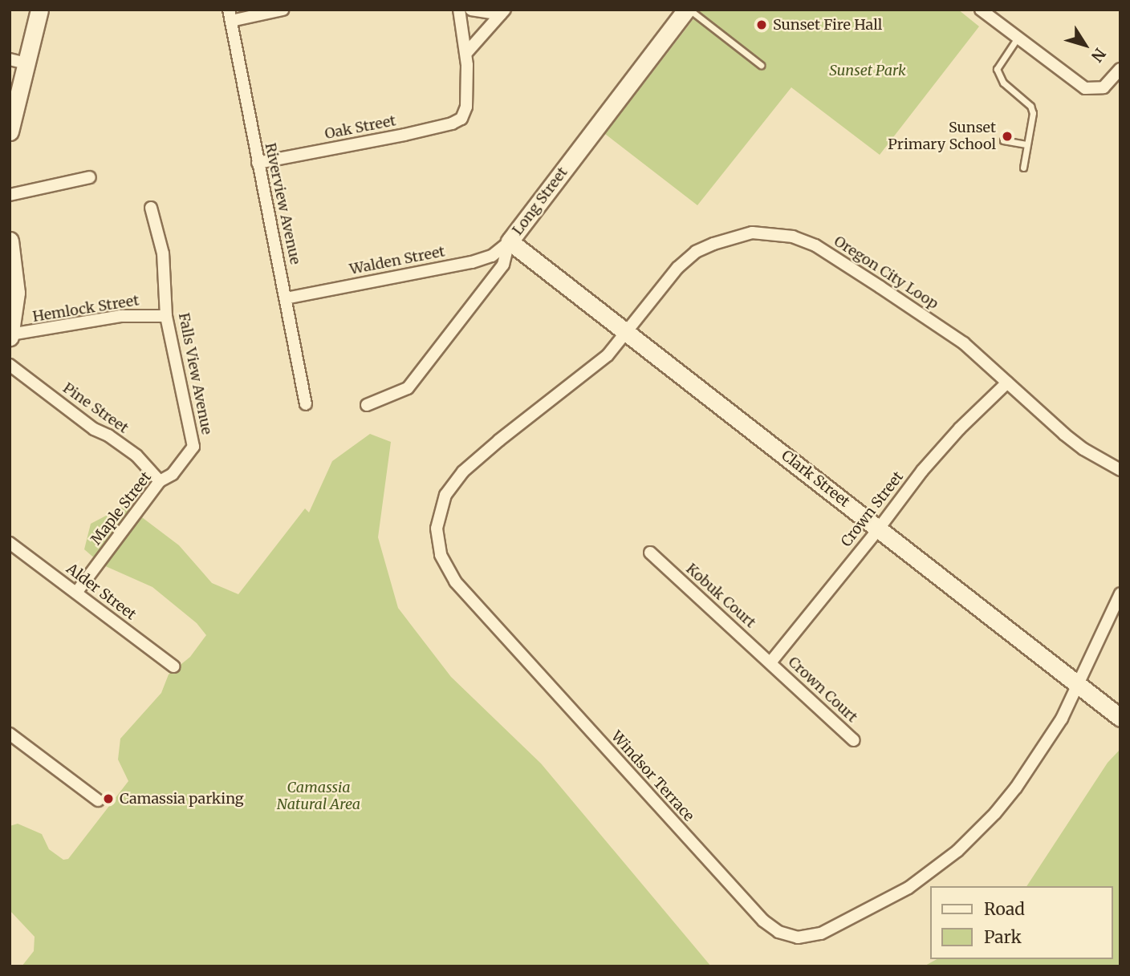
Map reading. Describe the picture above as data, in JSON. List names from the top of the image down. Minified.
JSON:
{"streets":{"street":["Oak Street","Long Street","Riverview Avenue","Walden Street","Oregon City Loop","Hemlock Street","Falls View Avenue","Pine Street","Clark Street","Maple Street","Crown Street","Alder Street","Kobuk Court","Crown Court","Windsor Terrace"]},"crossings":[["Oak Street","Riverview Avenue"],["Long Street","Walden Street"],["Long Street","Clark Street"],["Riverview Avenue","Walden Street"],["Walden Street","Clark Street"],["Oregon City Loop","Clark Street"],["Oregon City Loop","Crown Street"],["Oregon City Loop","Windsor Terrace"],["Hemlock Street","Falls View Avenue"],["Falls View Avenue","Maple Street"],["Pine Street","Maple Street"],["Clark Street","Crown Street"],["Clark Street","Windsor Terrace"],["Maple Street","Alder Street"],["Crown Street","Kobuk Court"],["Crown Street","Crown Court"],["Kobuk Court","Crown Court"]],"parks":["Sunset Park","Camassia Natural Area"],"places":["Sunset Fire Hall","Sunset Primary School","Camassia parking"],"legend":["Road","Park"],"north":"bottom right"}
